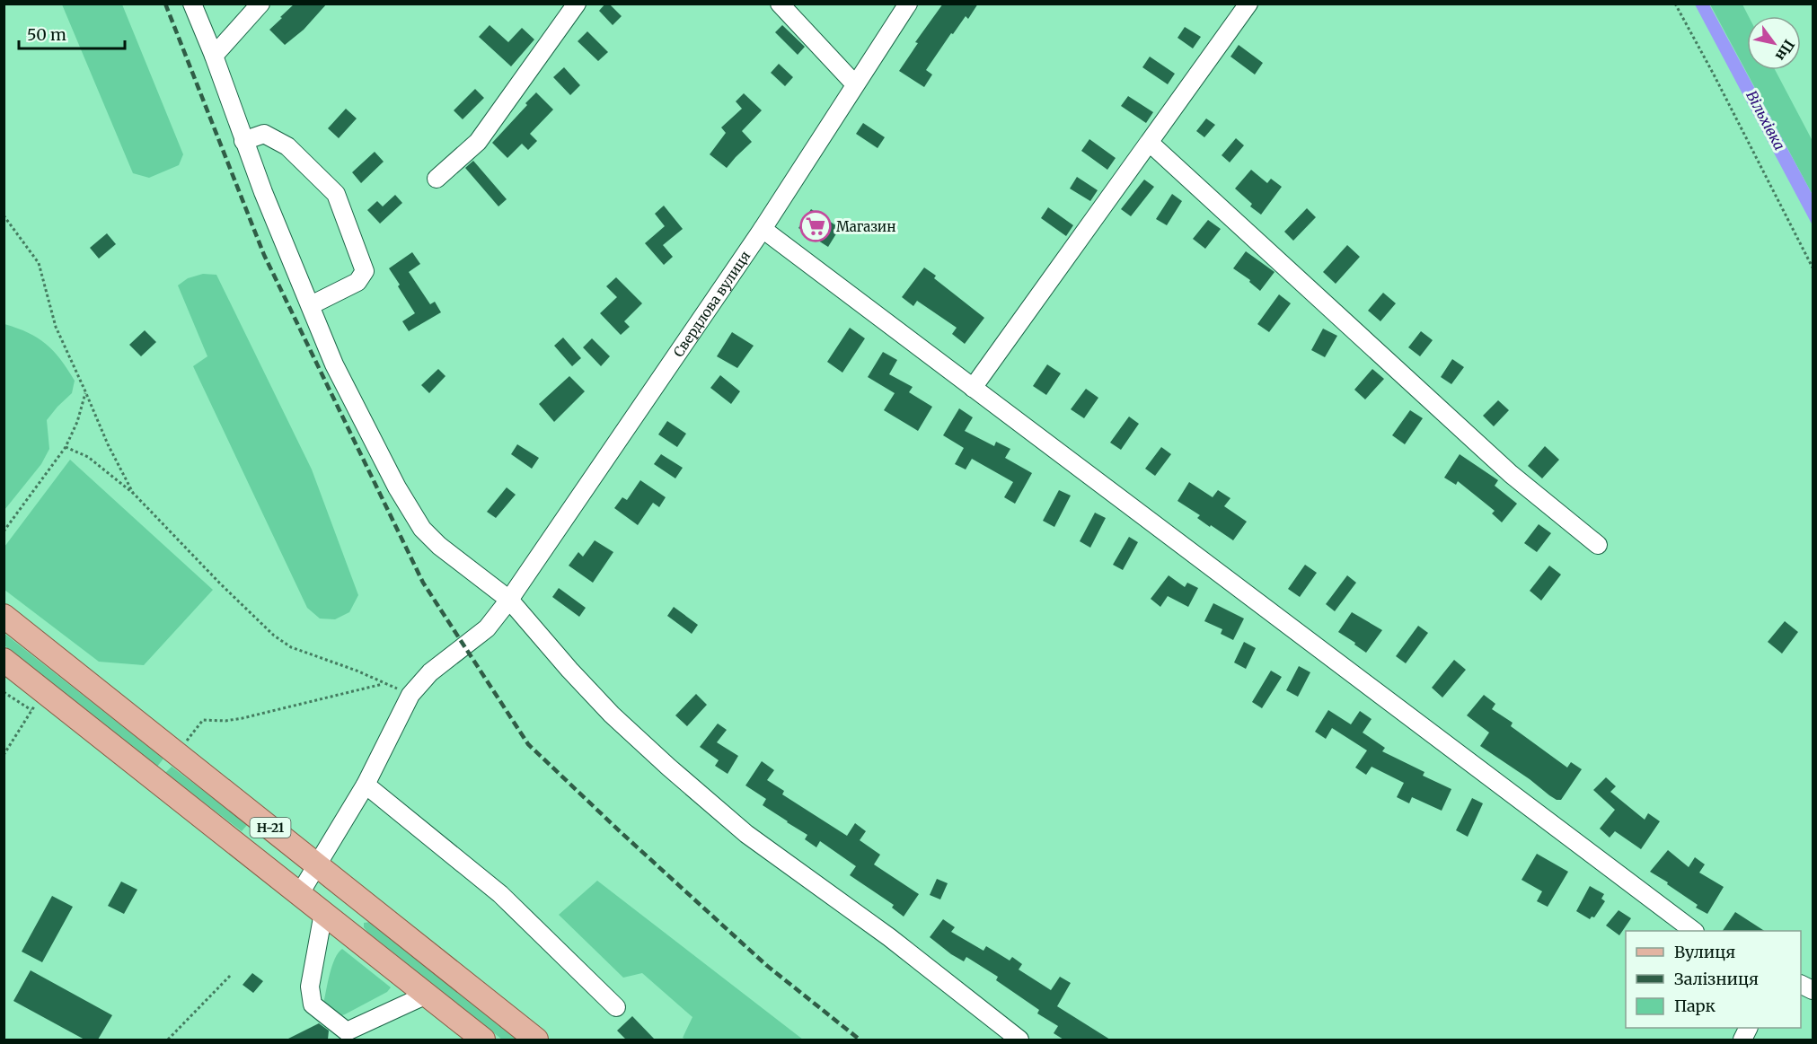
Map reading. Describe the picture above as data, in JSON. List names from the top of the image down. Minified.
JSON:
{"streets":{"main road":["Н-21"],"street":["Свердлова вулиця"]},"crossings":[["Свердлова вулиця","Н-21"]],"water":["Вільхівка"],"places":{"supermarket":["Mагазин"]},"legend":["Вулиця","Залізниця","Парк"],"scale_bar":"50 m","north":"bottom right"}
